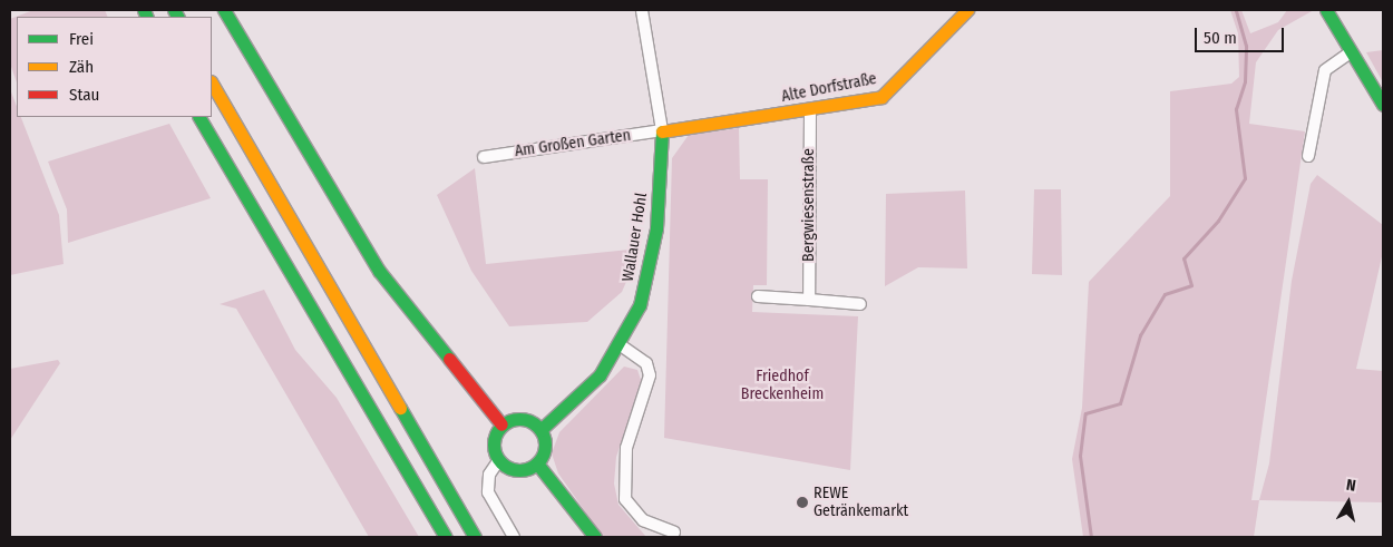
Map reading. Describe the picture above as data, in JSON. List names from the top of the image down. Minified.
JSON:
{"streets":{"main road":["Alte Dorfstraße","Wallauer Hohl"],"street":["Am Großen Garten","Bergwiesenstraße"]},"crossings":[["Alte Dorfstraße","Am Großen Garten"],["Alte Dorfstraße","Bergwiesenstraße"],["Alte Dorfstraße","Wallauer Hohl"],["Am Großen Garten","Wallauer Hohl"]],"parks":["Friedhof Breckenheim"],"places":["REWE Getränkemarkt"],"legend":["Frei","Zäh","Stau"],"scale_bar":"50 m","north":"top"}
